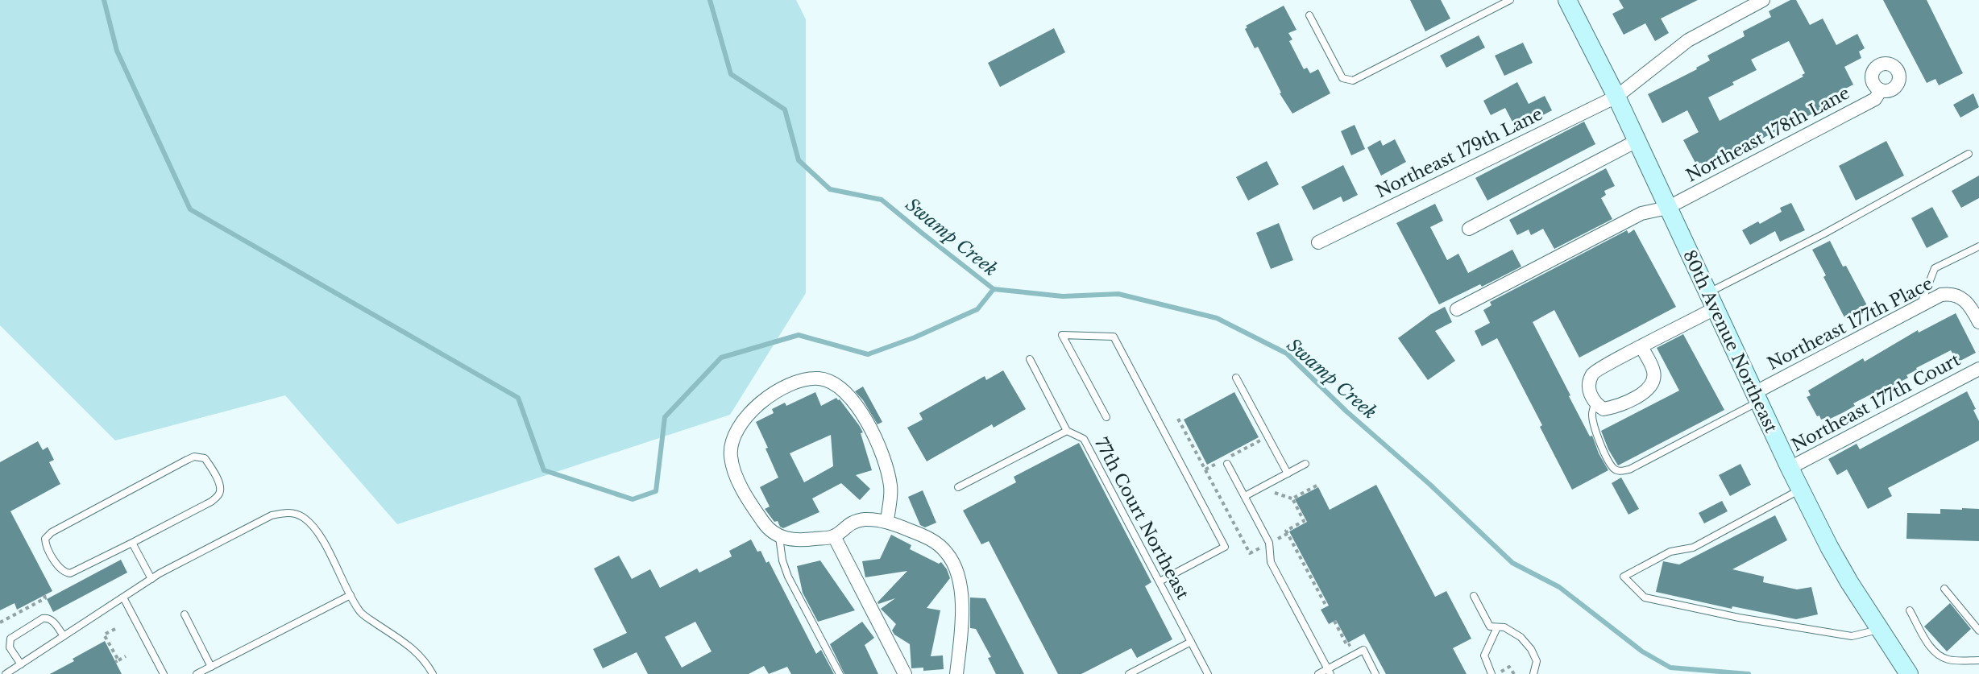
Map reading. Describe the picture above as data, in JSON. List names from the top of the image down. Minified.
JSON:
{"streets":{"main road":["80th Avenue Northeast"],"street":["Northeast 178th Lane","Northeast 179th Lane","Northeast 177th Place","Northeast 177th Court"],"lane":["77th Court Northeast"]},"crossings":[["Northeast 178th Lane","80th Avenue Northeast"],["Northeast 179th Lane","80th Avenue Northeast"],["Northeast 177th Place","80th Avenue Northeast"],["80th Avenue Northeast","Northeast 177th Court"]],"water":["Swamp Creek"]}
